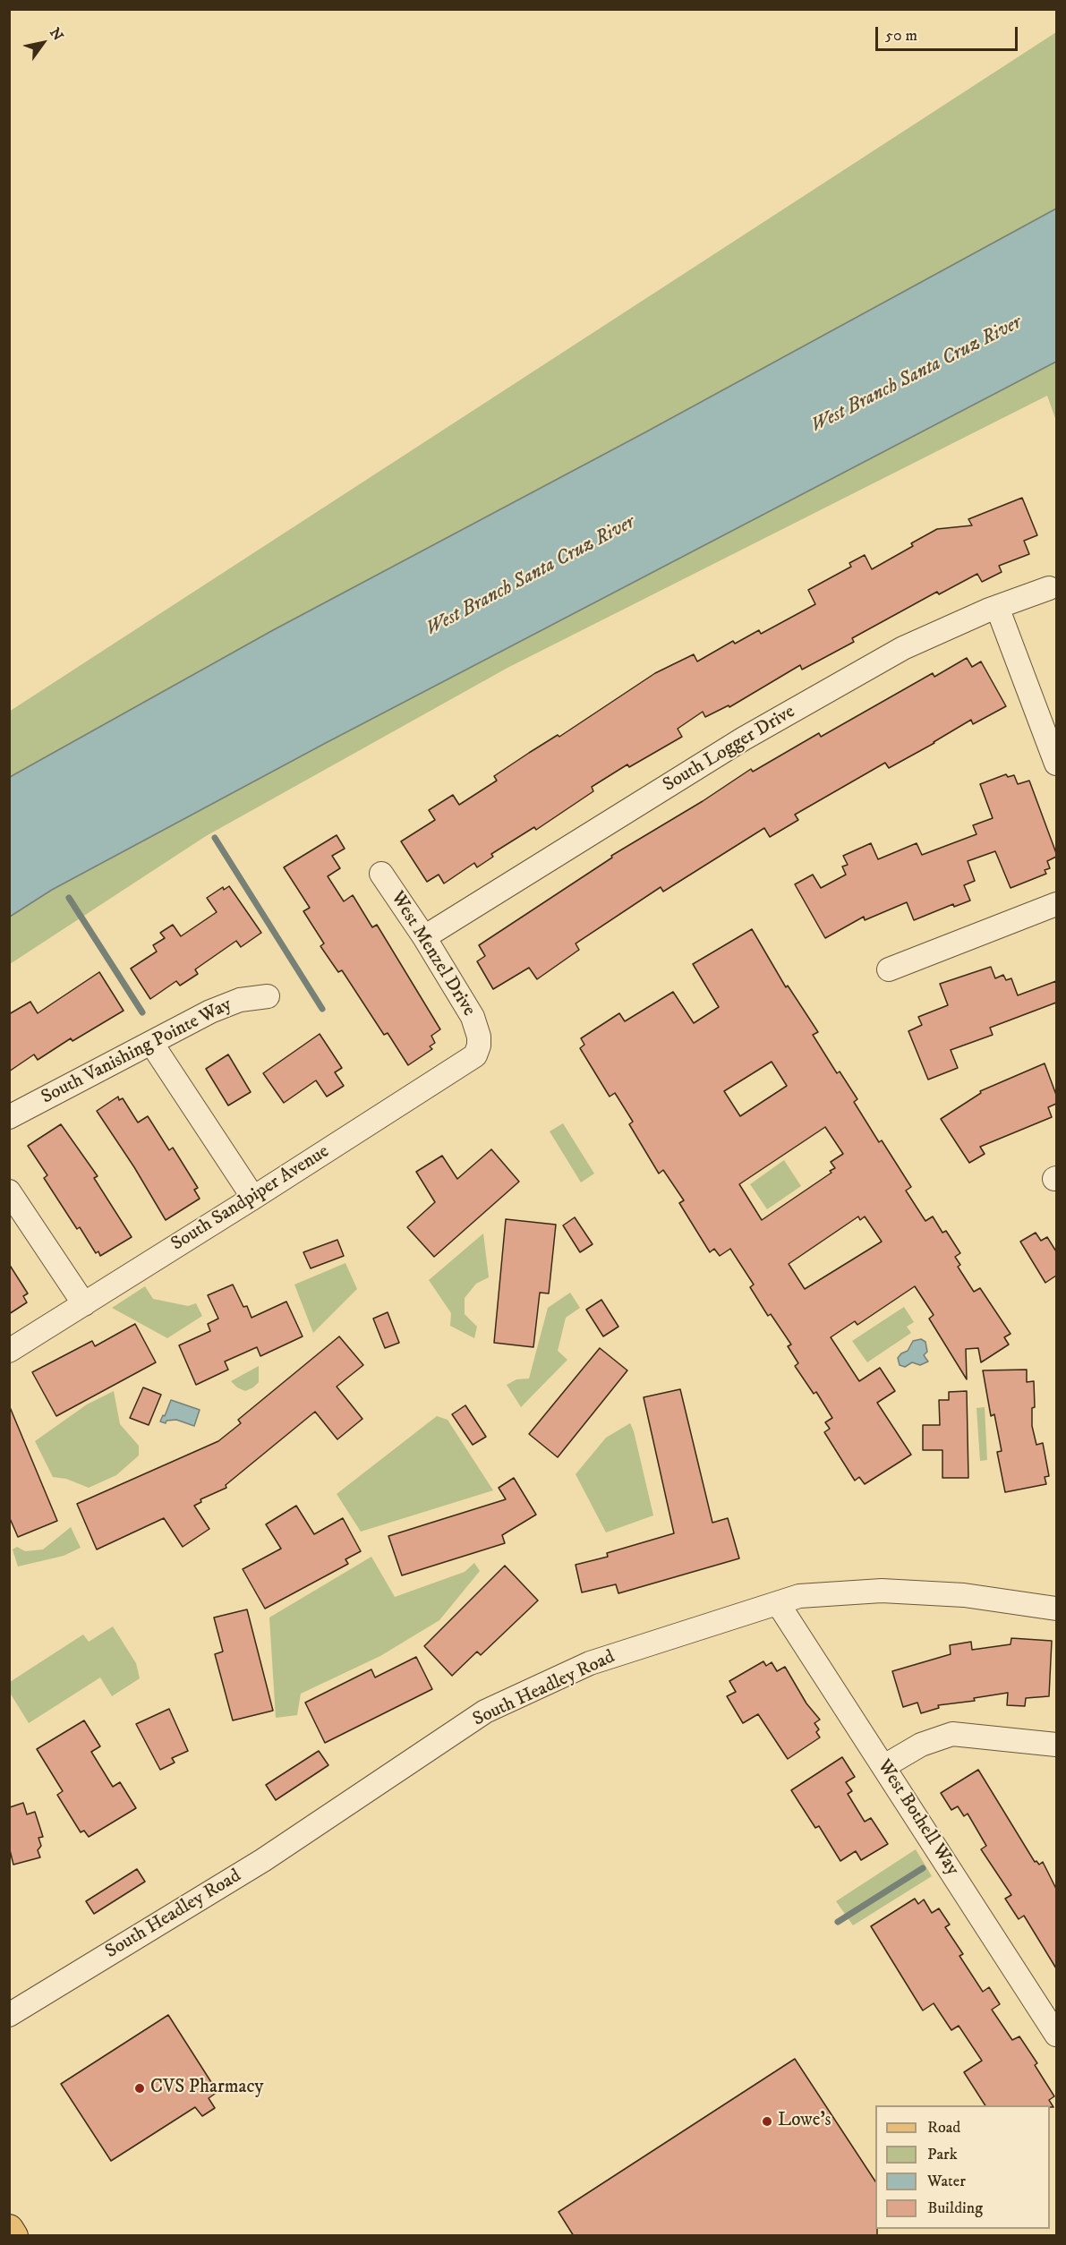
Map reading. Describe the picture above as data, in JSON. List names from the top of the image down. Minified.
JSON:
{"streets":{"street":["South Logger Drive","West Menzel Drive","South Vanishing Pointe Way","South Sandpiper Avenue","South Headley Road","West Bothell Way"]},"crossings":[["South Logger Drive","West Menzel Drive"],["West Menzel Drive","South Sandpiper Avenue"],["South Headley Road","West Bothell Way"]],"water":["West Branch Santa Cruz River"],"places":["CVS Pharmacy","Lowe’s"],"legend":["Road","Park","Water","Building"],"scale_bar":"50 m","north":"top right"}
